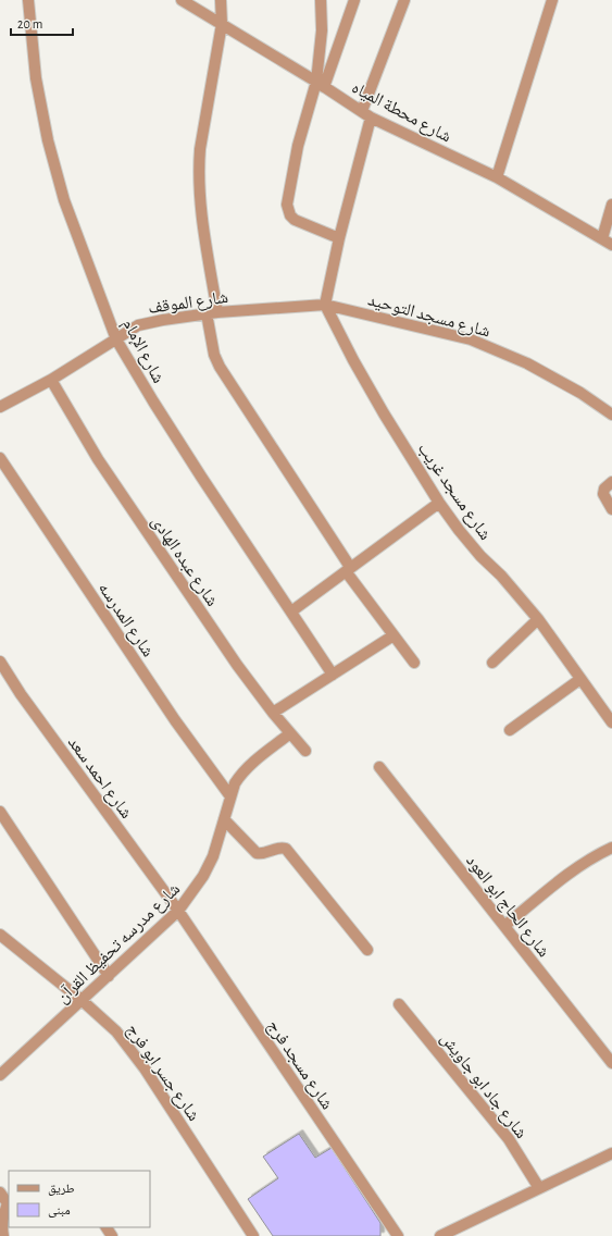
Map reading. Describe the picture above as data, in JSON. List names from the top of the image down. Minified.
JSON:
{"streets":{"street":["شارع محطة المياه","شارع الموقف","شارع مسجد التوحيد","شارع الإمام","شارع مسجد غريب","شارع عبده الهادى","شارع المدرسه","شارع احمد سعد","شارع الحاج ابو العود","شارع مدرسه تحفيظ القرآن","شارع مسجد فرج","شارع جسر ابو فرج","شارع جاد ابو جاويش"]},"crossings":[["شارع الموقف","شارع مسجد التوحيد"],["شارع الموقف","شارع الإمام"],["شارع الموقف","شارع مسجد غريب"],["شارع الموقف","شارع عبده الهادى"],["شارع مسجد التوحيد","شارع مسجد غريب"],["شارع عبده الهادى","شارع مدرسه تحفيظ القرآن"],["شارع المدرسه","شارع مدرسه تحفيظ القرآن"],["شارع احمد سعد","شارع مدرسه تحفيظ القرآن"],["شارع احمد سعد","شارع مسجد فرج"],["شارع مدرسه تحفيظ القرآن","شارع مسجد فرج"],["شارع مدرسه تحفيظ القرآن","شارع جسر ابو فرج"]],"legend":["طريق","مبنى"],"scale_bar":"20 m"}
